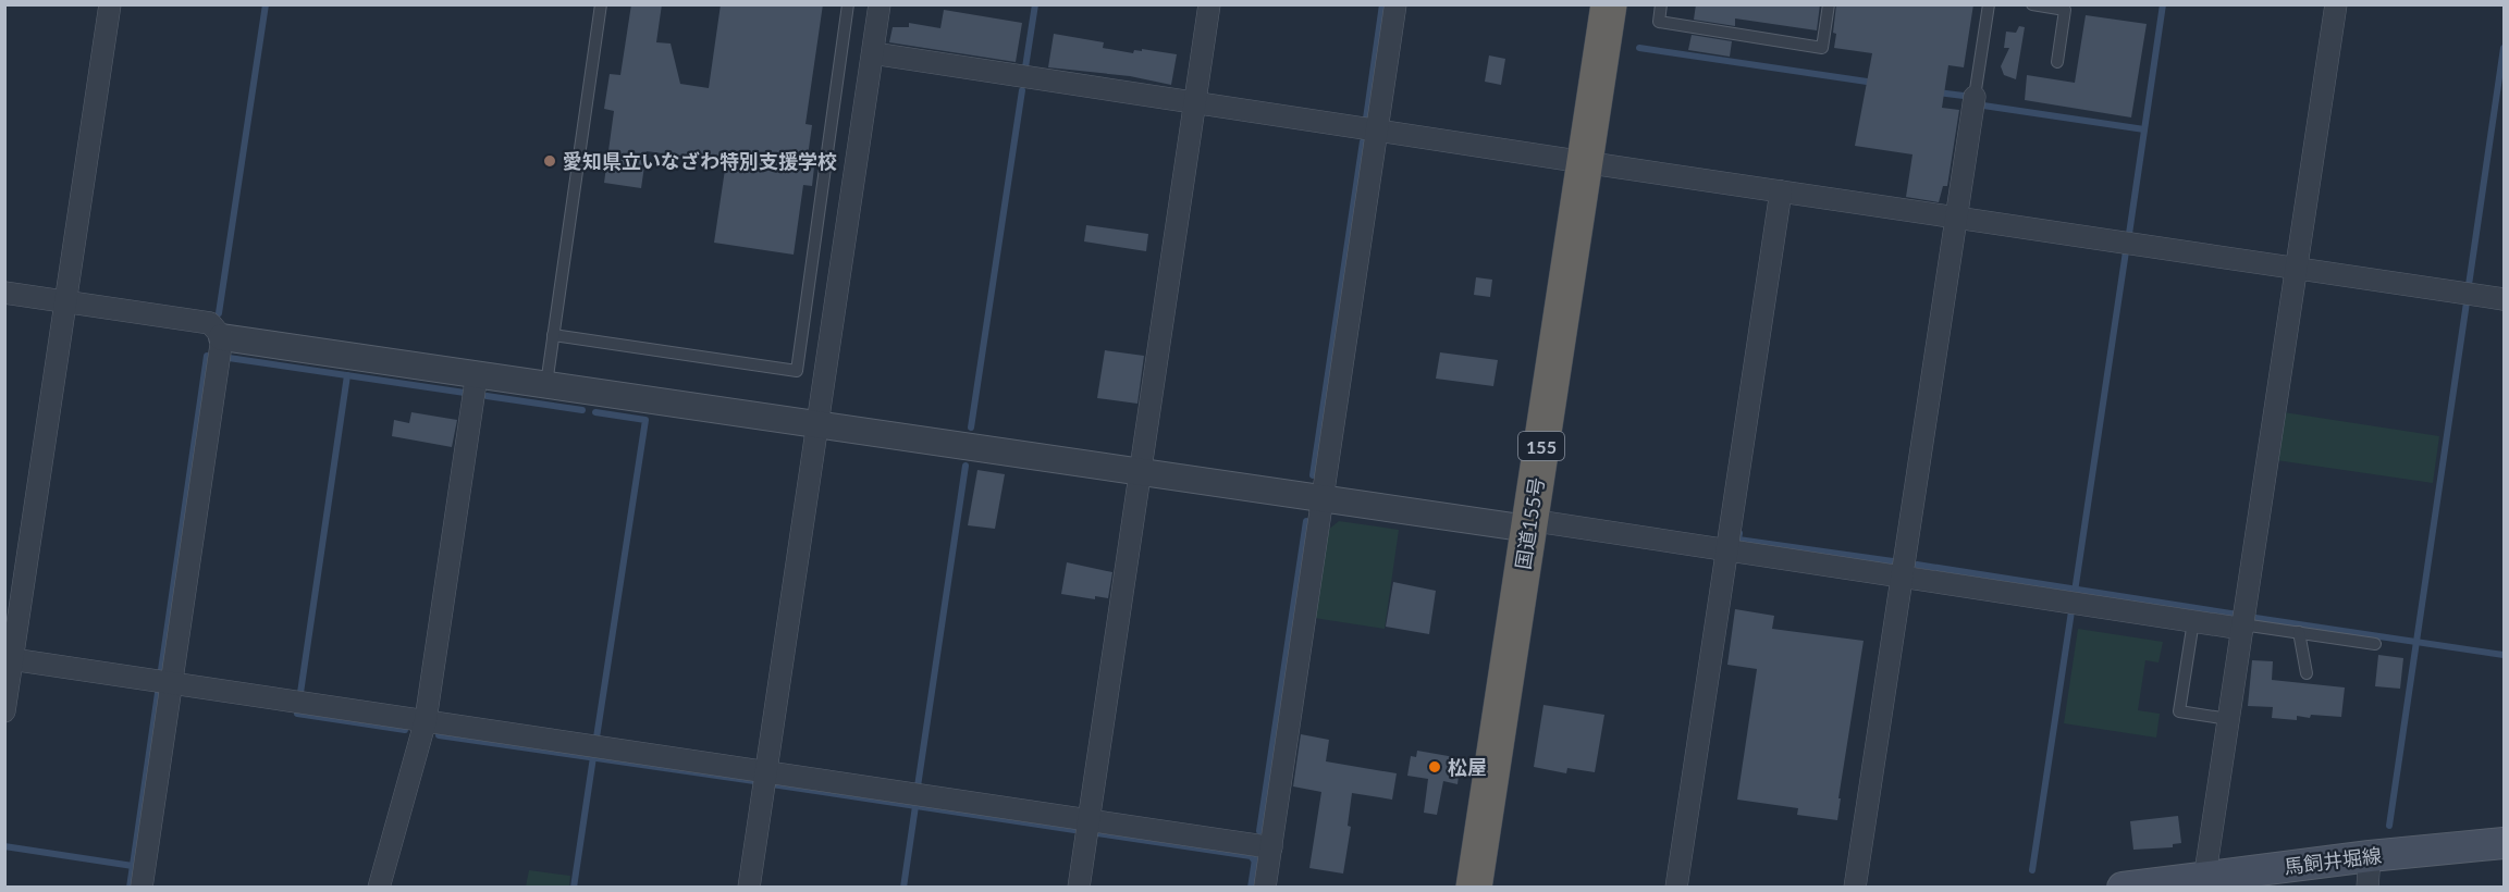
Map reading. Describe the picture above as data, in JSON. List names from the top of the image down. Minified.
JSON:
{"streets":{"highway":["155","国道155号"],"main road":["馬飼井堀線"]},"places":["愛知県立いなざわ特別支援学校","松屋"]}
